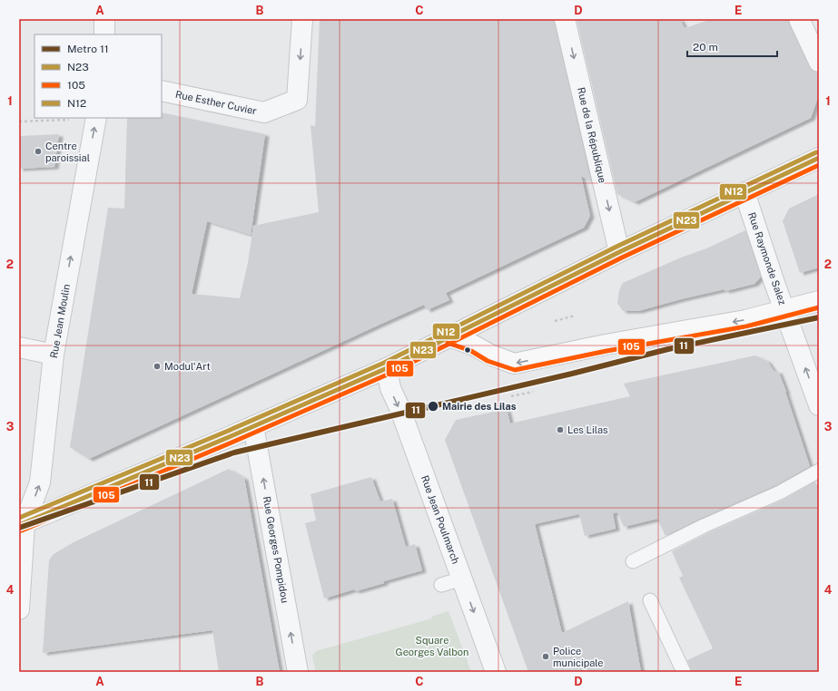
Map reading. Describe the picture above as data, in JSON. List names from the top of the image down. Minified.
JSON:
{"streets":{"street":["Rue Esther Cuvier","Rue de la République","Rue Raymonde Salez","Rue Jean Moulin","Rue Jean Poulmarch","Rue Georges Pompidou"]},"one_way":["Rue de la République","Rue Raymonde Salez","Rue Jean Moulin","Rue Jean Poulmarch","Rue Georges Pompidou"],"parks":["Square Georges Valbon"],"places":["Centre paroissial","Modul'Art","Mairie des Lilas","Les Lilas","Police municipale"],"lines":["transit line N12","transit line N23","transit line 105","metro line 11"],"legend":["Metro 11","N23","105","N12"],"scale_bar":"20 m","grid":{"columns":["A","B","C","D","E"],"rows":["1","2","3","4"]}}
